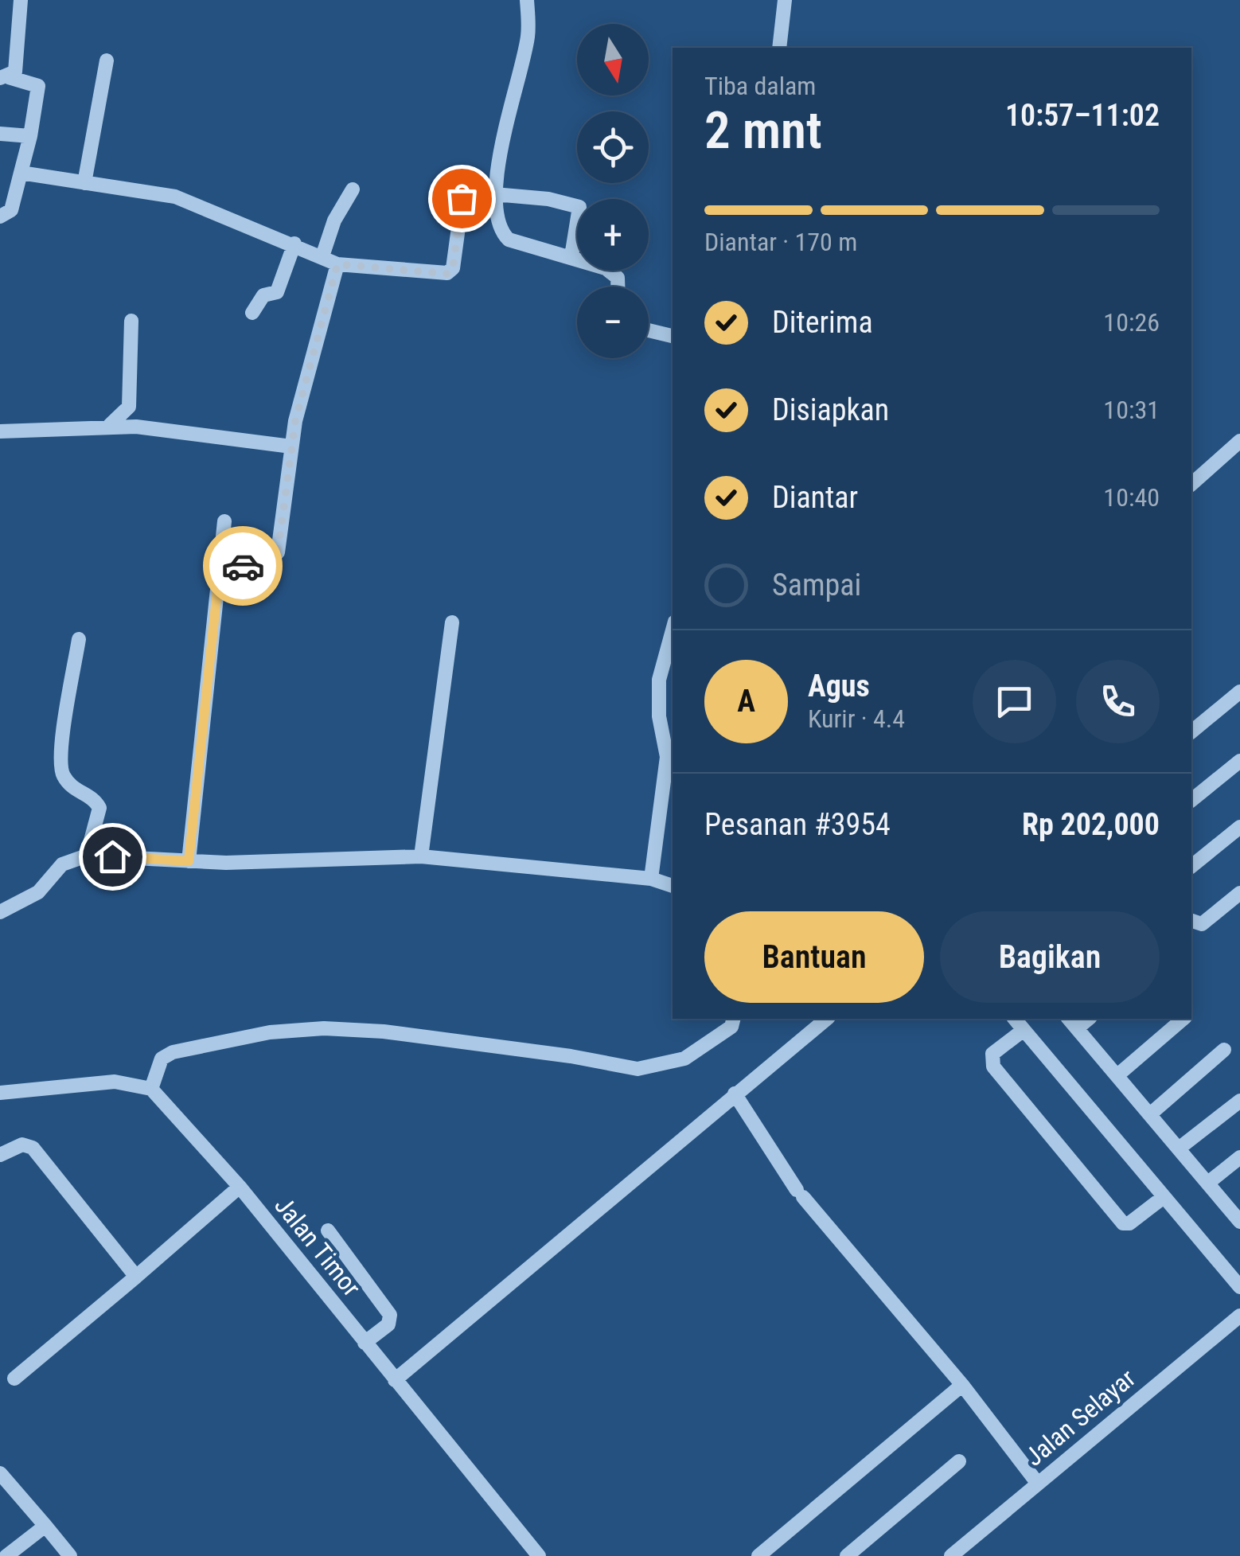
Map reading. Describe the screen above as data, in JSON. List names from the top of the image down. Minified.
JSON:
{"streets":{"street":["Jalan Timor","Jalan Selayar"]},"north":"bottom","page":{"map_buttons":["+","−"],"heading":["2 mnt","Tiba dalam","10:57–11:02"],"panel":["Agus","Kurir · 4.4","Pesanan #3954","Rp 202,000"],"bar":"Diantar · 170 m","list":[["Diterima","10:26"],["Disiapkan","10:31"],["Diantar","10:40"],"Sampai"],"round":"A","buttons":["Bantuan","Bagikan"]}}
